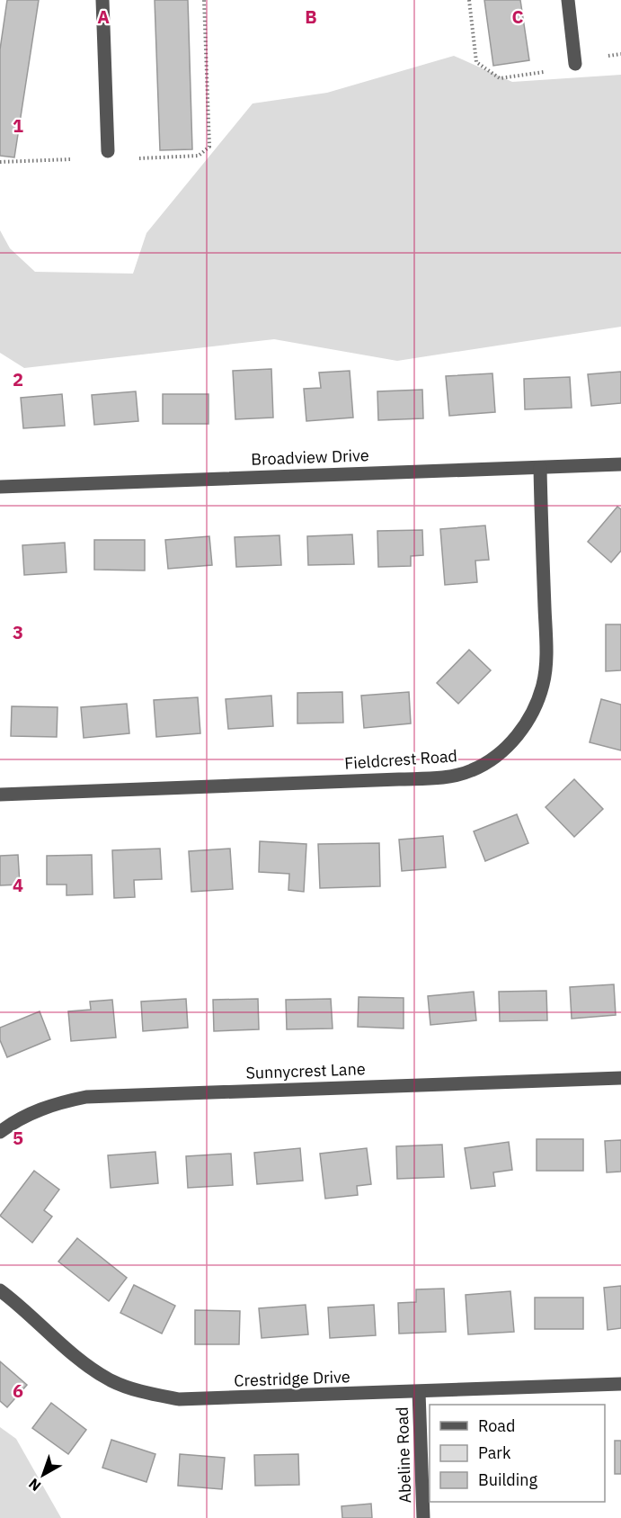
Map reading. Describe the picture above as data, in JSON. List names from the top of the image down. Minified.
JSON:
{"streets":{"street":["Broadview Drive","Fieldcrest Road","Sunnycrest Lane","Crestridge Drive","Abeline Road"]},"crossings":[["Broadview Drive","Fieldcrest Road"],["Crestridge Drive","Abeline Road"]],"legend":["Road","Park","Building"],"north":"bottom left","grid":{"columns":["A","B","C"],"rows":["1","2","3","4","5","6"]}}
